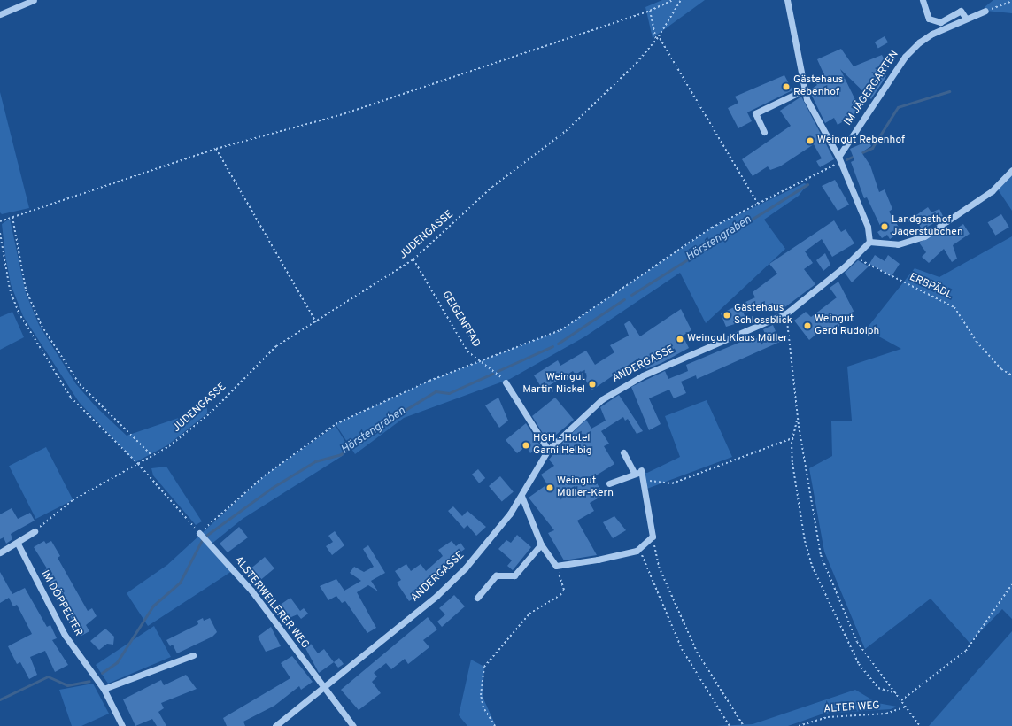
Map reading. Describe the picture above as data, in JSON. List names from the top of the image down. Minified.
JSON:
{"streets":{"street":["IM JÄGERGARTEN","ANDERGASSE","ALSTERWEILERER WEG","IM DÖPPELTER"],"path":["JUDENGASSE","ERBPÄDL","GEIGENPFAD","ALTER WEG"]},"crossings":[["JUDENGASSE","GEIGENPFAD"],["ANDERGASSE","ALSTERWEILERER WEG"]],"water":["Hörstengraben"],"places":["Gästehaus Rebenhof","Weingut Rebenhof","Landgasthof Jägerstübchen","Gästehaus Schlossblick","Weingut Gerd Rudolph","Weingut Klaus Müller","Weingut Martin Nickel","HGH - Hotel Garni Helbig","Weingut Müller-Kern"]}
